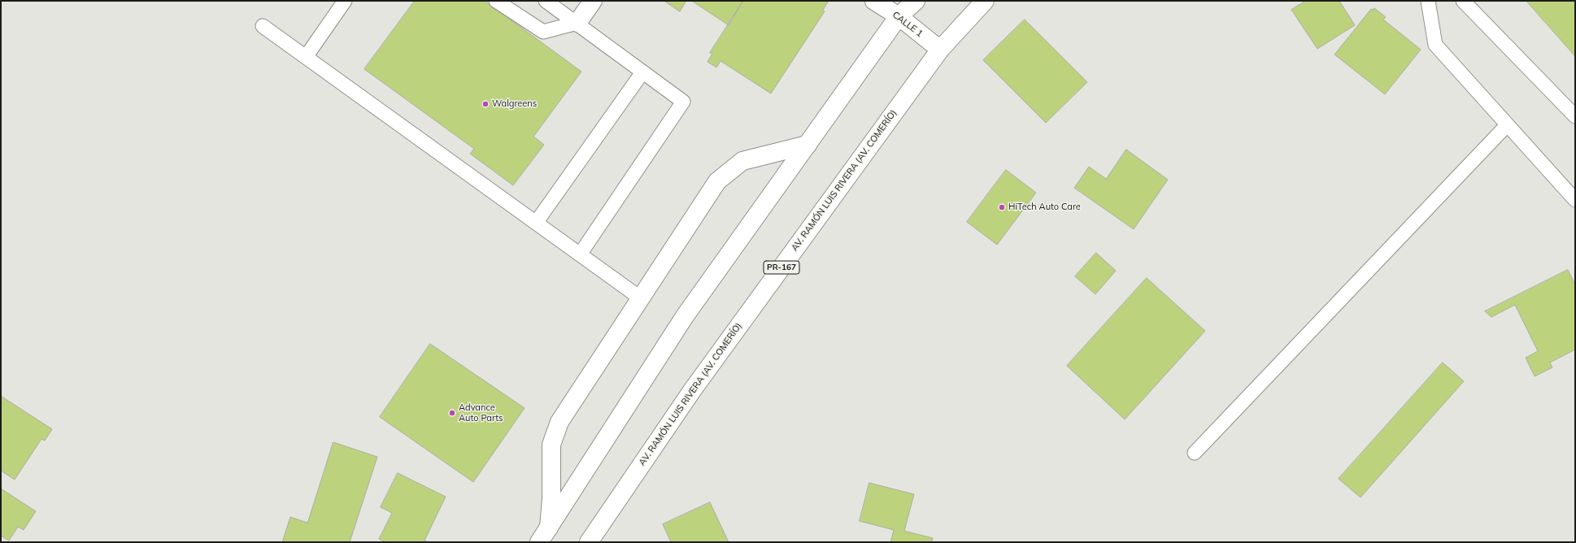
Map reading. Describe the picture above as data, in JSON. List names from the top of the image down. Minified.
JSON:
{"streets":{"main road":["CALLE 1","AV. RAMÓN LUIS RIVERA (AV. COMERÍO)","PR-167"]},"crossings":[["CALLE 1","AV. RAMÓN LUIS RIVERA (AV. COMERÍO)"]],"places":["Walgreens","HiTech Auto Care","Advance Auto Parts"]}
